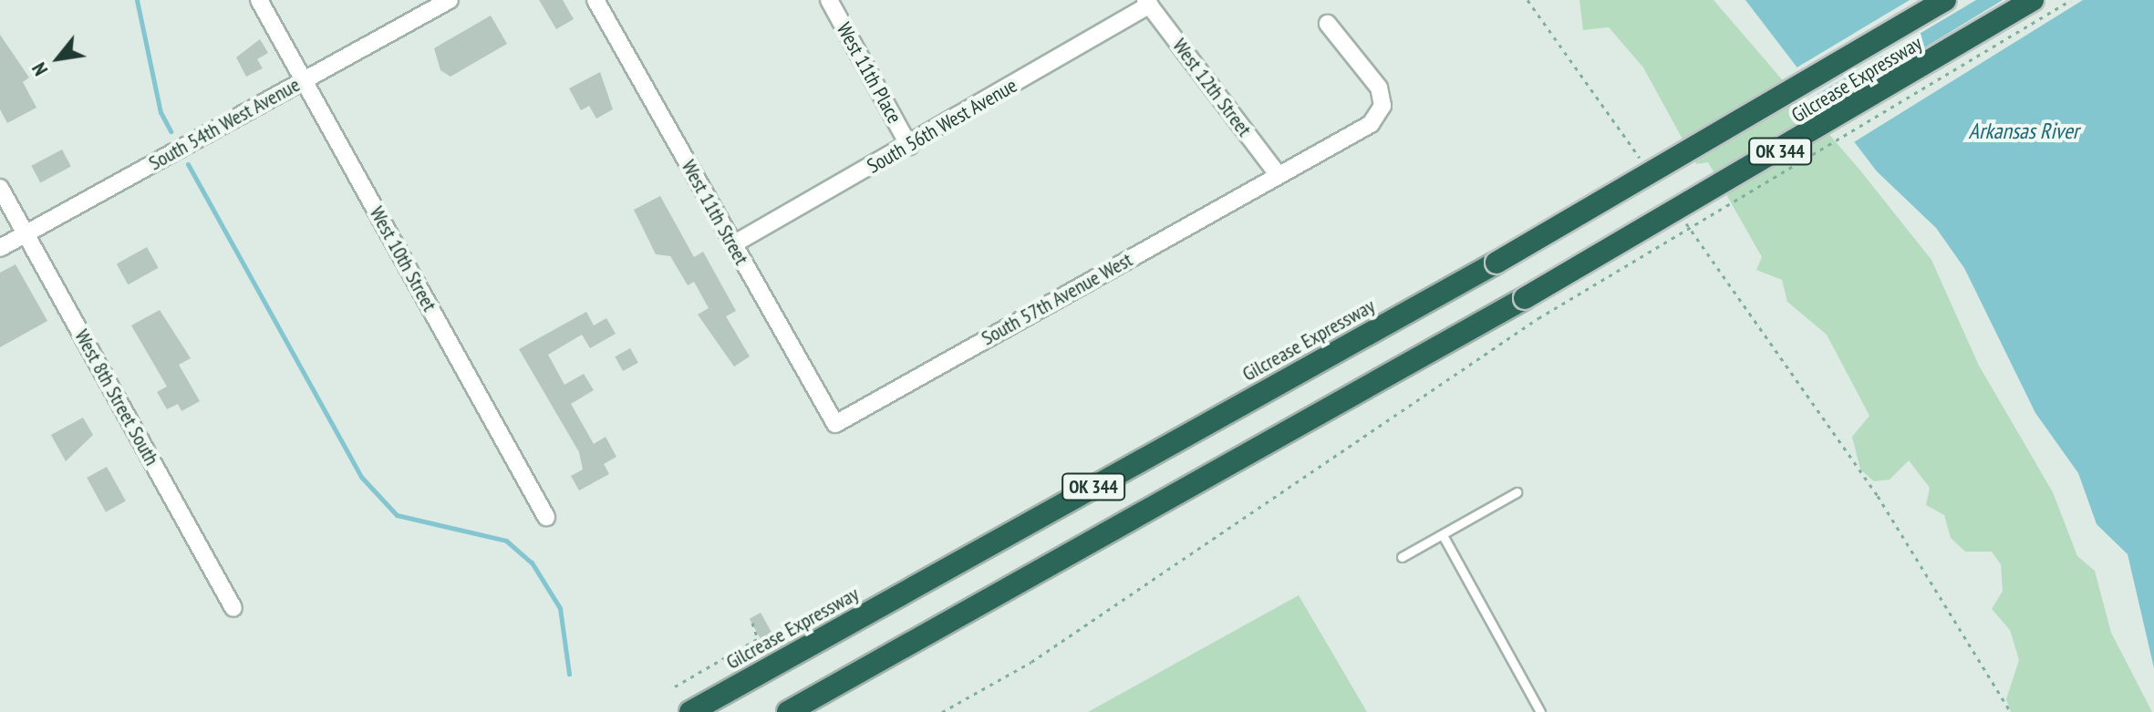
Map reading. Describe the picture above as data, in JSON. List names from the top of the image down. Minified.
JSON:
{"streets":{"highway":["Gilcrease Expressway","OK 344"],"street":["West 11th Place","West 12th Street","South 54th West Avenue","South 56th West Avenue","West 11th Street","West 10th Street","South 57th Avenue West","West 8th Street South"]},"crossings":[["West 11th Place","South 56th West Avenue"],["West 12th Street","South 56th West Avenue"],["West 12th Street","South 57th Avenue West"],["South 54th West Avenue","West 10th Street"],["South 54th West Avenue","West 8th Street South"],["South 56th West Avenue","West 11th Street"],["West 11th Street","South 57th Avenue West"]],"water":["Arkansas River"],"north":"bottom left"}
